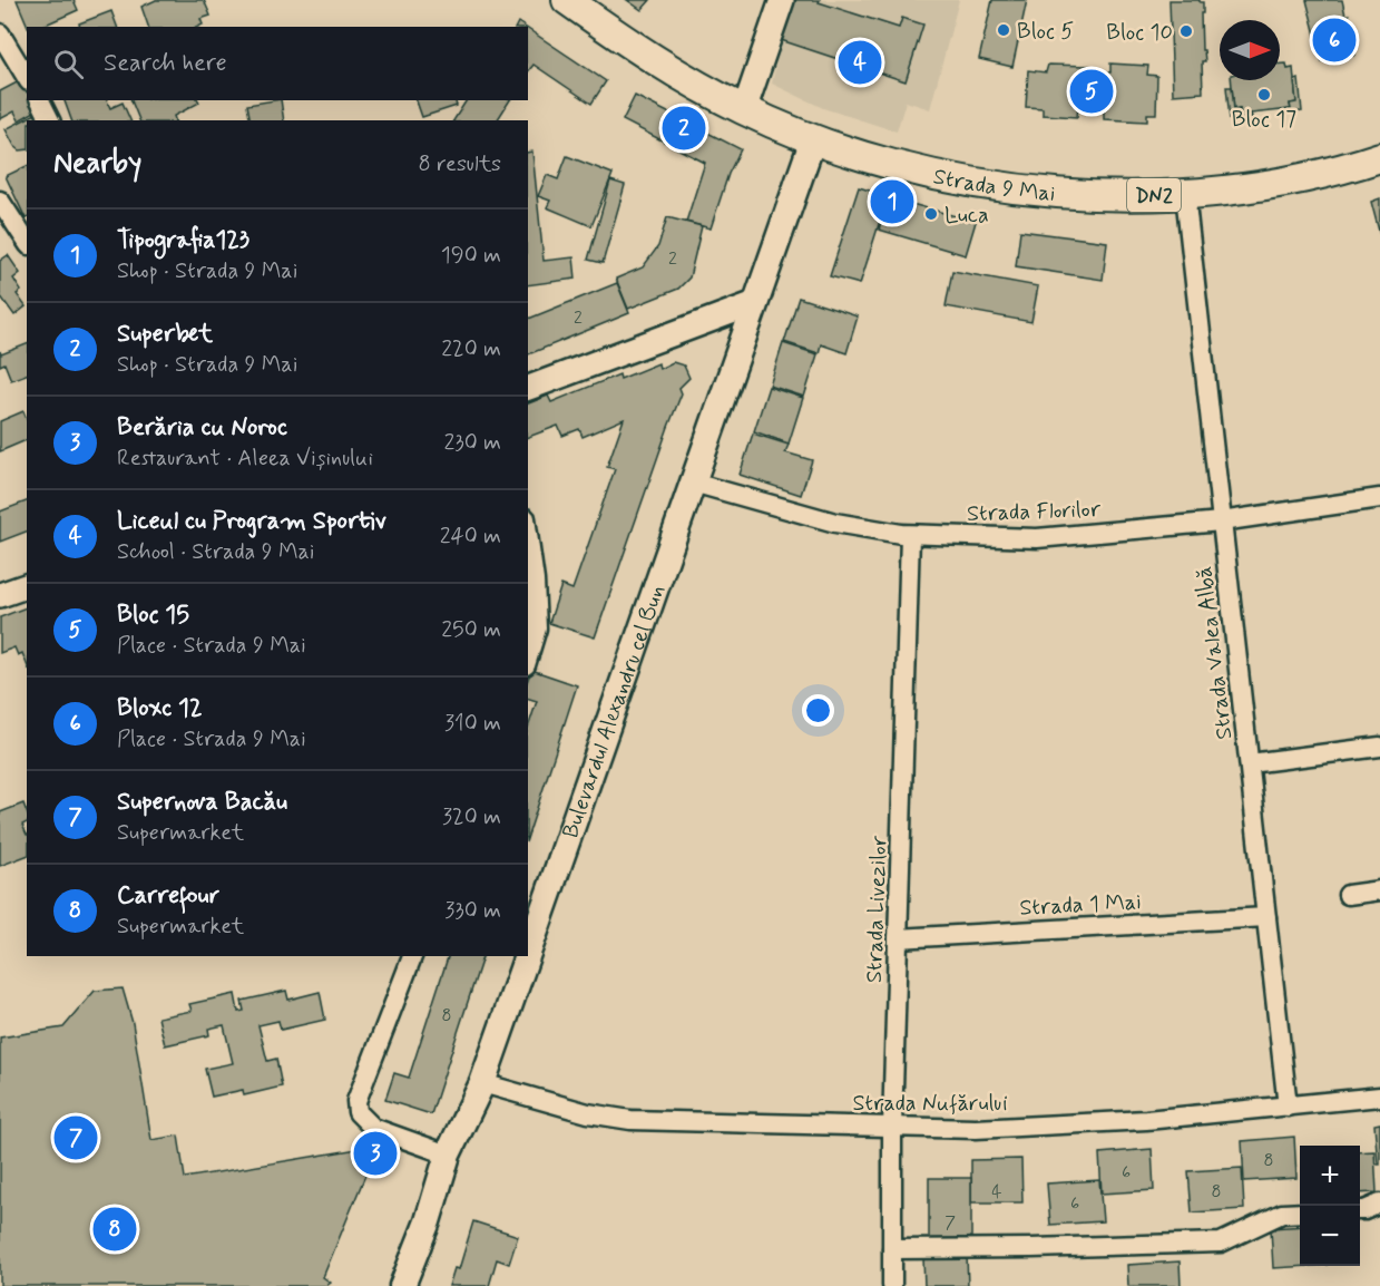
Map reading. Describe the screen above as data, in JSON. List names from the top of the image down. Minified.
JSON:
{"streets":{"main road":["Strada 9 Mai","DN2","Bulevardul Alexandru cel Bun"],"street":["Strada Florilor","Strada Valea Albă","Strada 1 Mai","Strada Livezilor","Strada Nufărului"]},"crossings":[["Strada 9 Mai","Strada Valea Albă"],["Strada 9 Mai","Bulevardul Alexandru cel Bun"],["Strada Florilor","Strada Valea Albă"],["Strada Florilor","Bulevardul Alexandru cel Bun"],["Strada Florilor","Strada Livezilor"],["Strada Valea Albă","Strada 1 Mai"],["Strada Valea Albă","Strada Nufărului"],["Bulevardul Alexandru cel Bun","Strada Nufărului"],["Strada 1 Mai","Strada Livezilor"],["Strada Livezilor","Strada Nufărului"]],"places":["Bloc 5","Bloc 10","Bloc 17","Luca"],"house_numbers":["2","2","8","8","6","4","8","6","7"],"north":"right","page":{"pins":["6","4","5","2","1","7","3","8"],"search":"Search here","heading":["Nearby","8 results"],"list":[{"mark":"1","name":"Tipografia123","note":"Shop · Strada 9 Mai","value":"190 m"},{"mark":"2","name":"Superbet","note":"Shop · Strada 9 Mai","value":"220 m"},{"mark":"3","name":"Berăria cu Noroc","note":"Restaurant · Aleea Vișinului","value":"230 m"},{"mark":"4","name":"Liceul cu Program Sportiv","note":"School · Strada 9 Mai","value":"240 m"},{"mark":"5","name":"Bloc 15","note":"Place · Strada 9 Mai","value":"250 m"},{"mark":"6","name":"Bloxc 12","note":"Place · Strada 9 Mai","value":"310 m"},{"mark":"7","name":"Supernova Bacău","note":"Supermarket","value":"320 m"},{"mark":"8","name":"Carrefour","note":"Supermarket","value":"330 m"}],"map_buttons":["+","−"]}}
